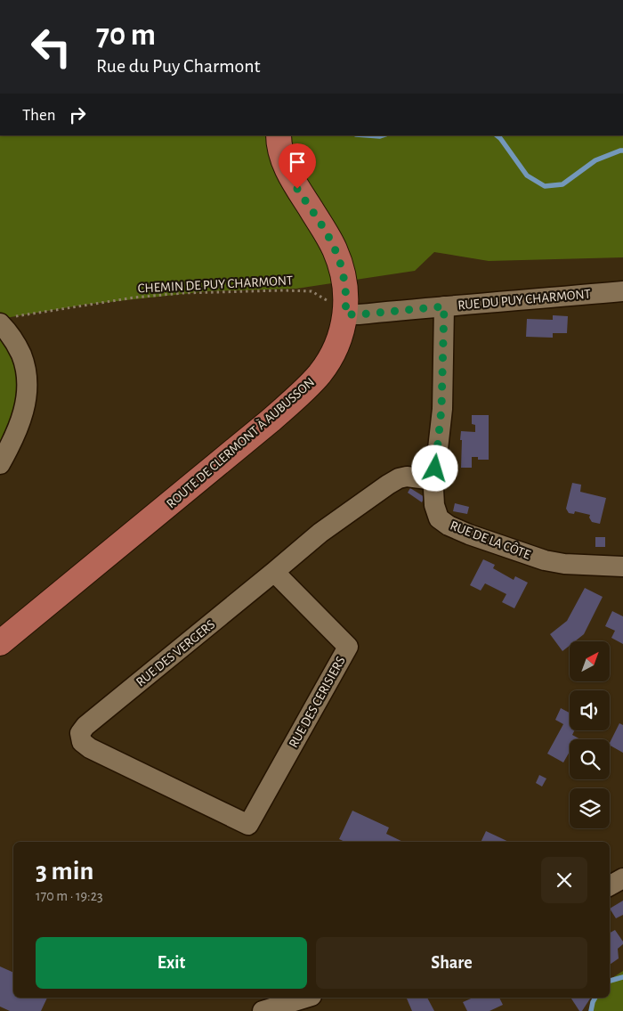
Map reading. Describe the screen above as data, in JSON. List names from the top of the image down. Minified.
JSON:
{"streets":{"main road":["ROUTE DE CLERMONT À AUBUSSON"],"street":["RUE DU PUY CHARMONT","RUE DE LA CÔTE","RUE DES VERGERS","RUE DES CERISIERS"],"path":["CHEMIN DE PUY CHARMONT"]},"crossings":[["CHEMIN DE PUY CHARMONT","RUE DU PUY CHARMONT"],["CHEMIN DE PUY CHARMONT","ROUTE DE CLERMONT À AUBUSSON"],["RUE DU PUY CHARMONT","ROUTE DE CLERMONT À AUBUSSON"],["RUE DU PUY CHARMONT","RUE DE LA CÔTE"],["RUE DE LA CÔTE","RUE DES VERGERS"],["RUE DES VERGERS","RUE DES CERISIERS"]],"north":"top right","page":{"turn":["70 m","Rue du Puy Charmont"],"then":"Then","heading":["3 min","170 m · 19:23"],"buttons":["Exit","Share"]}}
